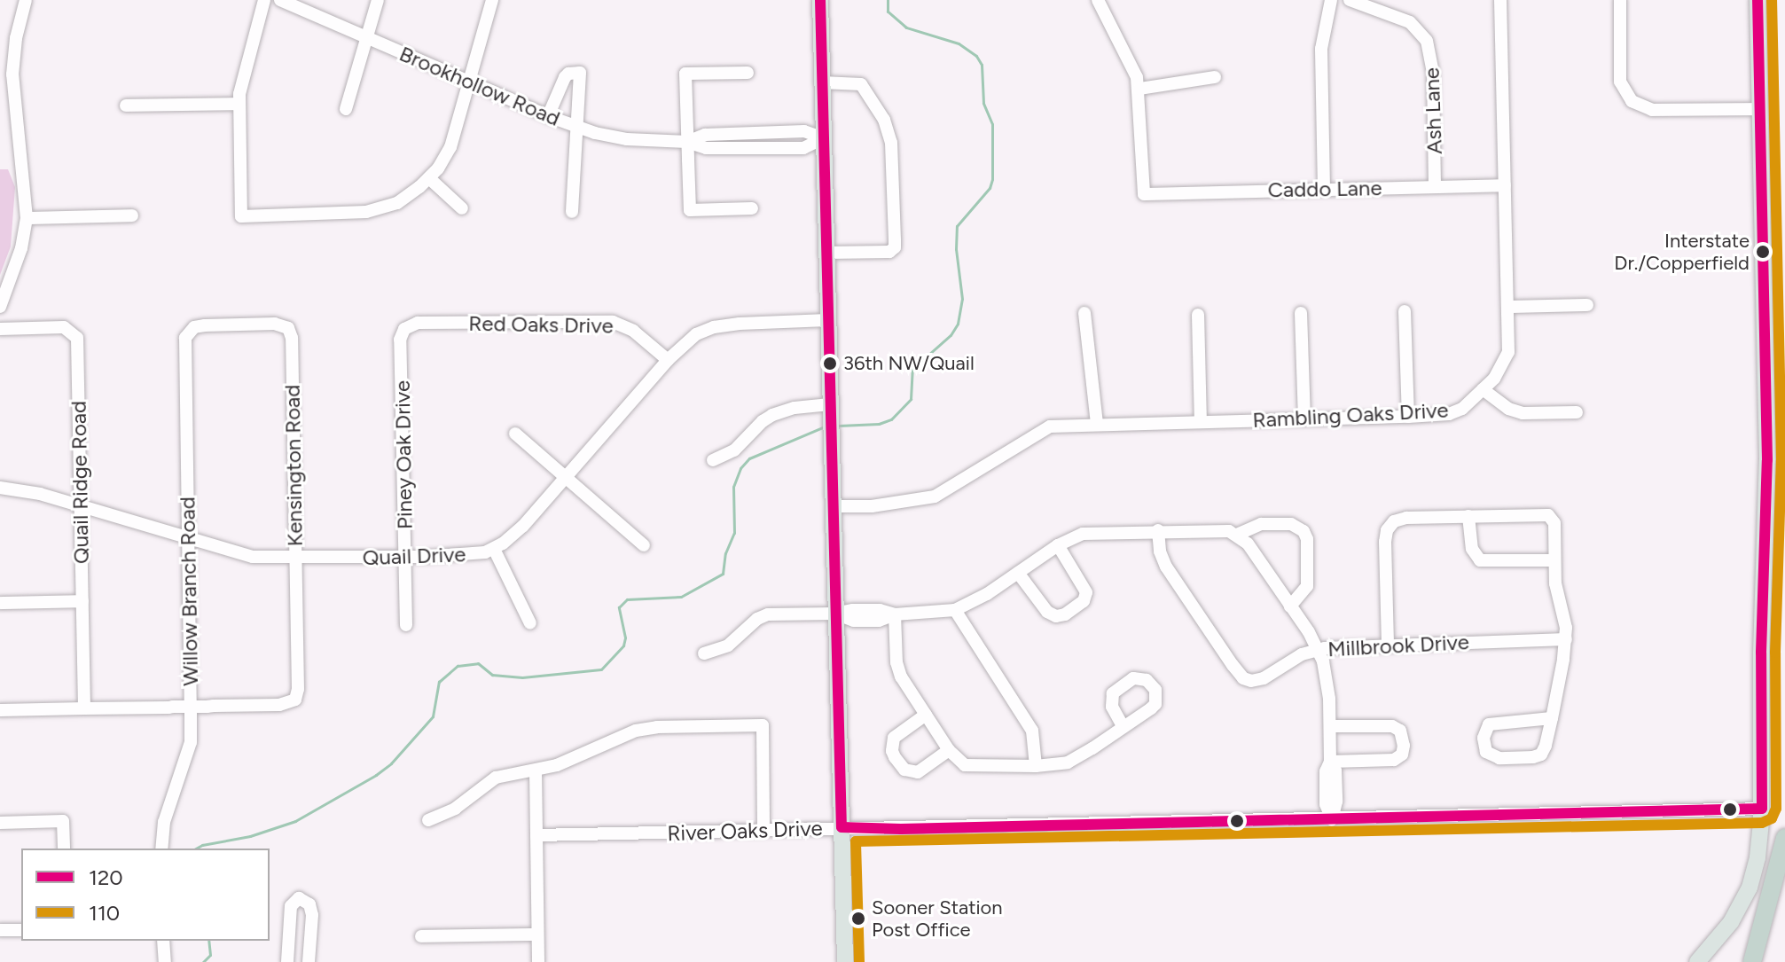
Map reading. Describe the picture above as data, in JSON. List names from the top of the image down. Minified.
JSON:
{"streets":{"street":["Brookhollow Road","Ash Lane","Caddo Lane","Red Oaks Drive","Rambling Oaks Drive","Piney Oak Drive","Kensington Road","Quail Ridge Road","Quail Drive","Willow Branch Road","Millbrook Drive","River Oaks Drive"]},"crossings":[["Ash Lane","Caddo Lane"],["Caddo Lane","Rambling Oaks Drive"],["Red Oaks Drive","Piney Oak Drive"],["Red Oaks Drive","Quail Drive"],["Piney Oak Drive","Quail Drive"],["Kensington Road","Quail Drive"],["Kensington Road","Willow Branch Road"],["Quail Ridge Road","Quail Drive"],["Quail Drive","Willow Branch Road"]],"places":["Interstate Dr./Copperfield","36th NW/Quail","Sooner Station Post Office"],"lines":["transit line 120","transit line 110"],"legend":["120","110"]}
